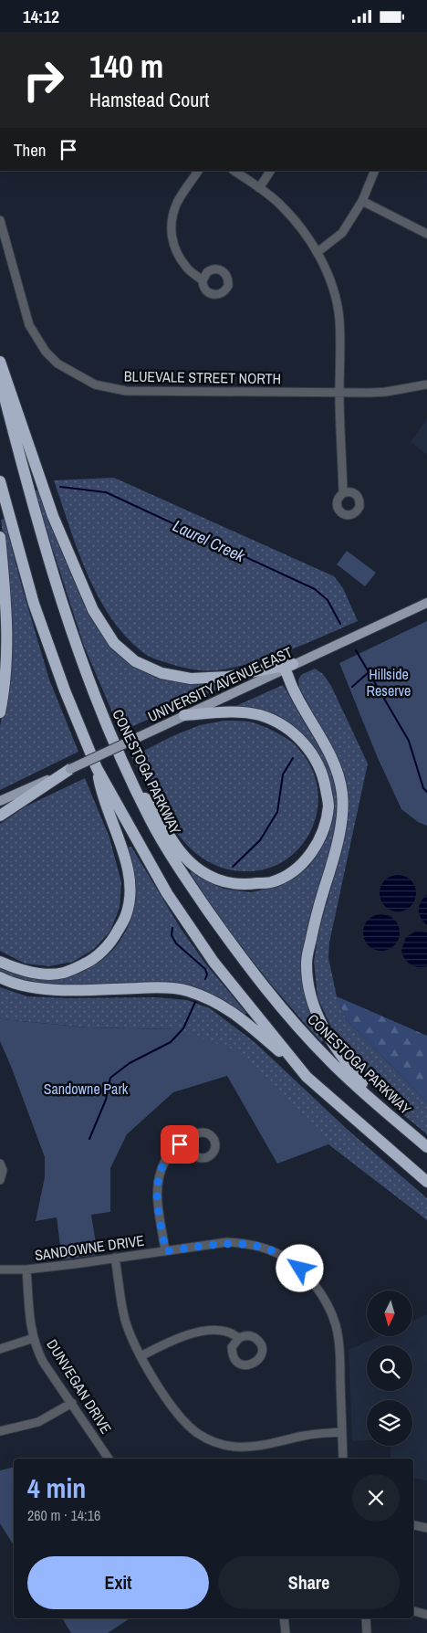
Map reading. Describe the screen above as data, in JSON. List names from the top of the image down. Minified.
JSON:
{"streets":{"highway":["CONESTOGA PARKWAY"],"main road":["UNIVERSITY AVENUE EAST"],"street":["BLUEVALE STREET NORTH","SANDOWNE DRIVE","DUNVEGAN DRIVE"]},"crossings":[["SANDOWNE DRIVE","DUNVEGAN DRIVE"]],"water":["Laurel Creek"],"parks":["Hillside Reserve","Sandowne Park"],"north":"bottom","page":{"status":"14:12","turn":["140 m","Hamstead Court"],"then":"Then","heading":["4 min","260 m · 14:16"],"buttons":["Exit","Share"]}}
